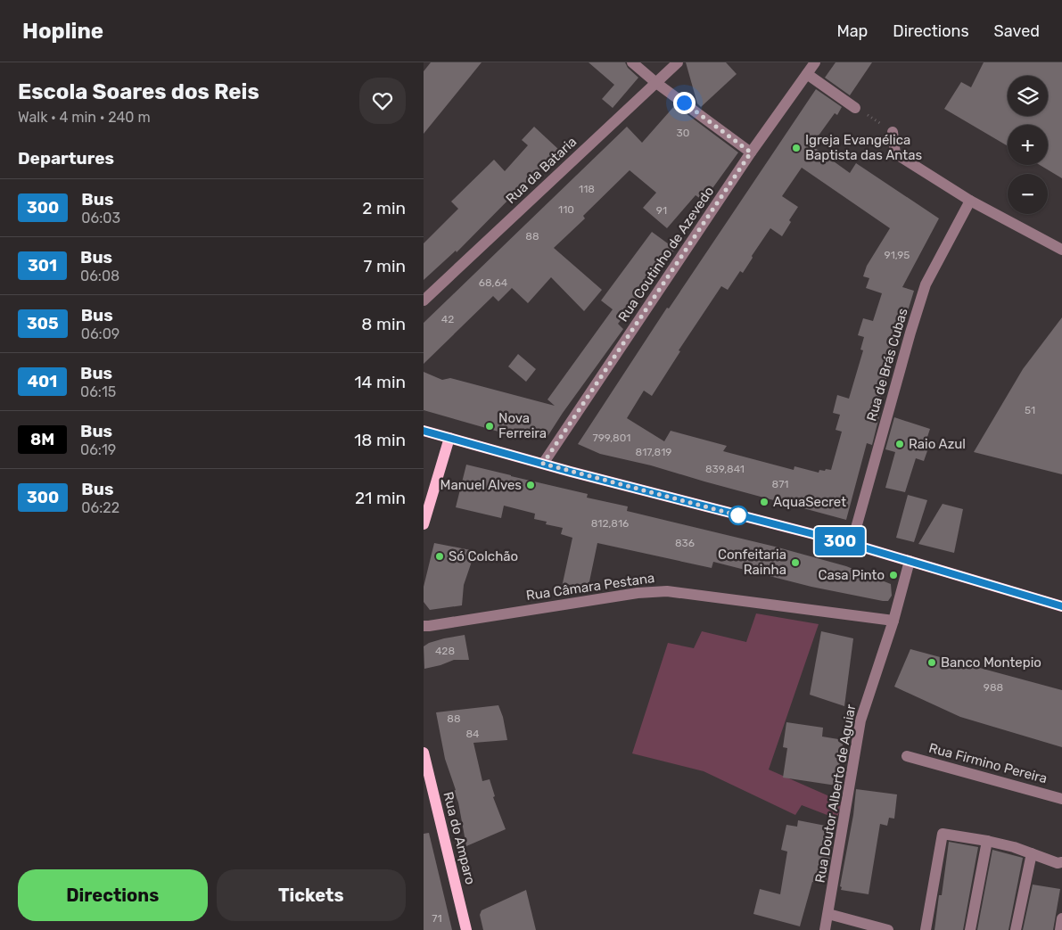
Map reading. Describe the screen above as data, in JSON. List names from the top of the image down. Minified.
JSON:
{"streets":{"main road":["Rua do Amparo"],"street":["Rua da Bataria","Rua Coutinho de Azevedo","Rua de Brás Cubas","Rua Câmara Pestana","Rua Firmino Pereira","Rua Doutor Alberto de Aguiar"]},"crossings":[["Rua Câmara Pestana","Rua Doutor Alberto de Aguiar"]],"places":["Igreja Evangélica Baptista das Antas","Nova Ferreira","Raio Azul","Manuel Alves","AquaSecret","Só Colchão","Confeitaria Rainha","Casa Pinto","Banco Montepio"],"lines":["bus line 300"],"house_numbers":["30","118","110","91","88","91,95","68,64","42","51","799,801","817,819","839,841","871","812,816","836","428","988","88","84","71"],"page":{"header":"Hopline","nav":["Map","Directions","Saved"],"heading":[["Escola Soares dos Reis","Walk · 4 min · 240 m"],"Departures"],"on_map":"300","map_buttons":["+","−"],"list":[{"mark":"300","name":"Bus","note":"06:03","value":"2 min"},{"mark":"301","name":"Bus","note":"06:08","value":"7 min"},{"mark":"305","name":"Bus","note":"06:09","value":"8 min"},{"mark":"401","name":"Bus","note":"06:15","value":"14 min"},{"mark":"8M","name":"Bus","note":"06:19","value":"18 min"},{"mark":"300","name":"Bus","note":"06:22","value":"21 min"}],"buttons":["Directions","Tickets"]}}
